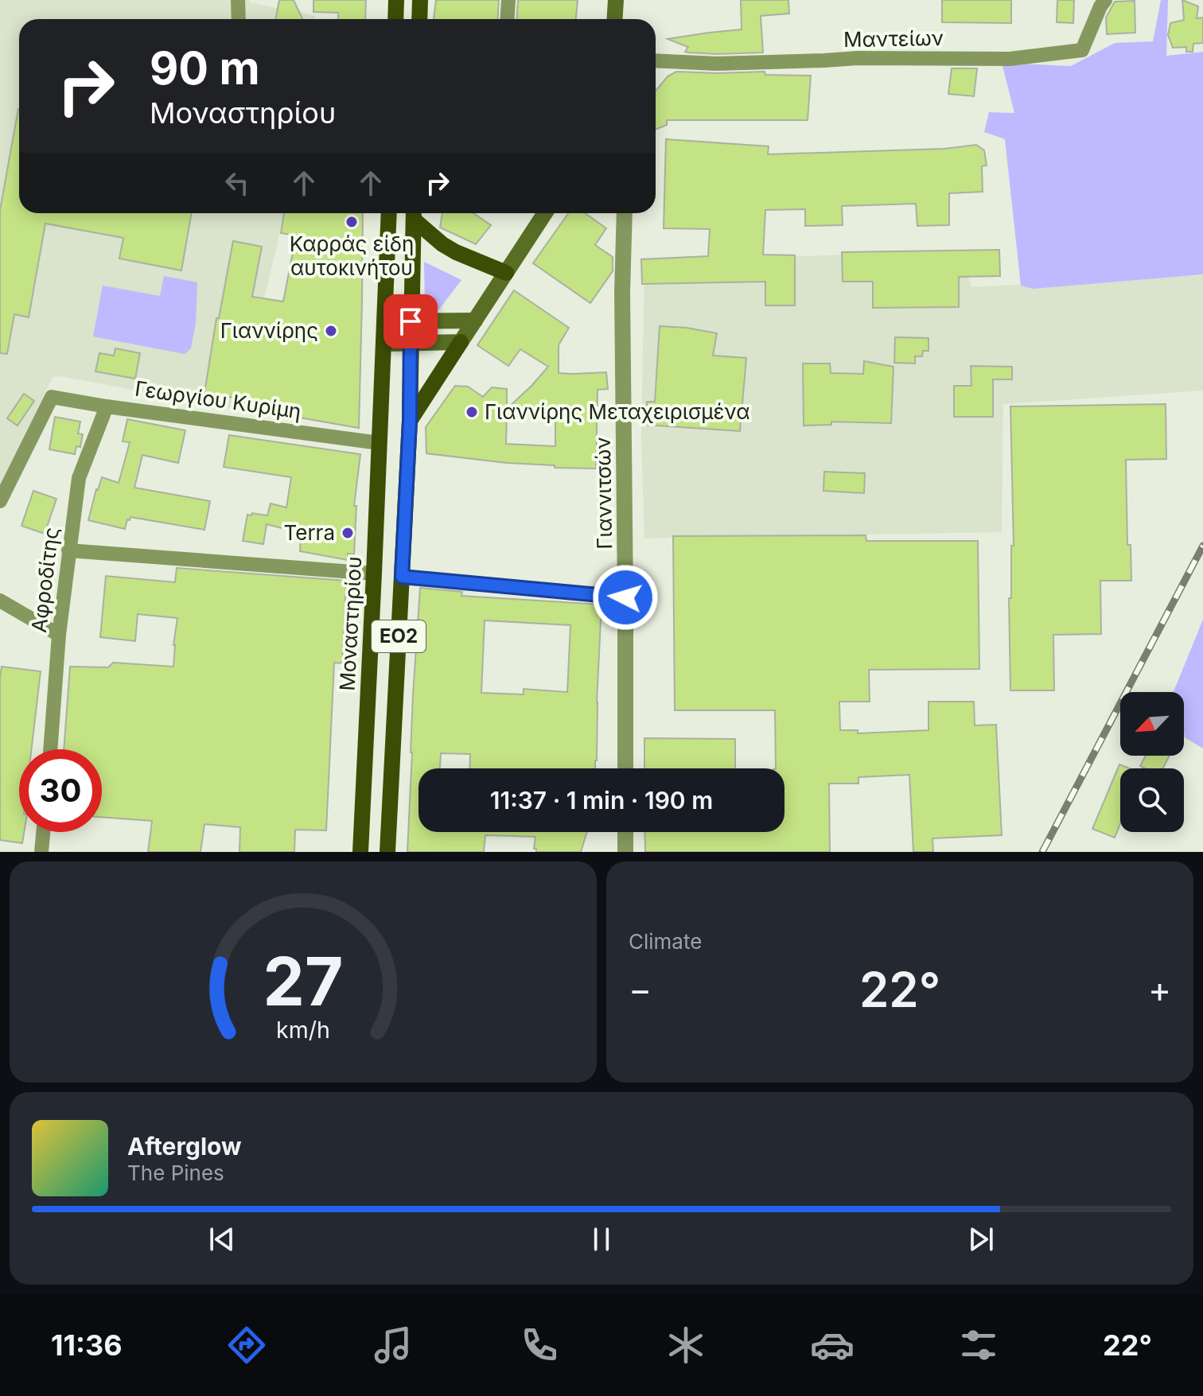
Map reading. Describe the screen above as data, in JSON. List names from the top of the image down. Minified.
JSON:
{"streets":{"main road":["Μοναστηρίου","ΕΟ2"],"street":["Μαντείων","Γεωργίου Κυρίμη","Γιαννιτσών","Αφροδίτης"]},"crossings":[["Γεωργίου Κυρίμη","Αφροδίτης"],["Γεωργίου Κυρίμη","Μοναστηρίου"]],"places":["Καρράς είδη αυτοκινήτου","Γιαννίρης","Γιαννίρης Μεταχειρισμένα","Terra"],"north":"bottom left","page":{"turn":["90 m","Μοναστηρίου"],"limit":"30","trip":"11:37 · 1 min · 190 m","tile":"Climate","heat":["−","22°","+"],"song":["Afterglow","The Pines"],"tabs":["11:36","22°"],"gauge":["27","km/h"]}}
